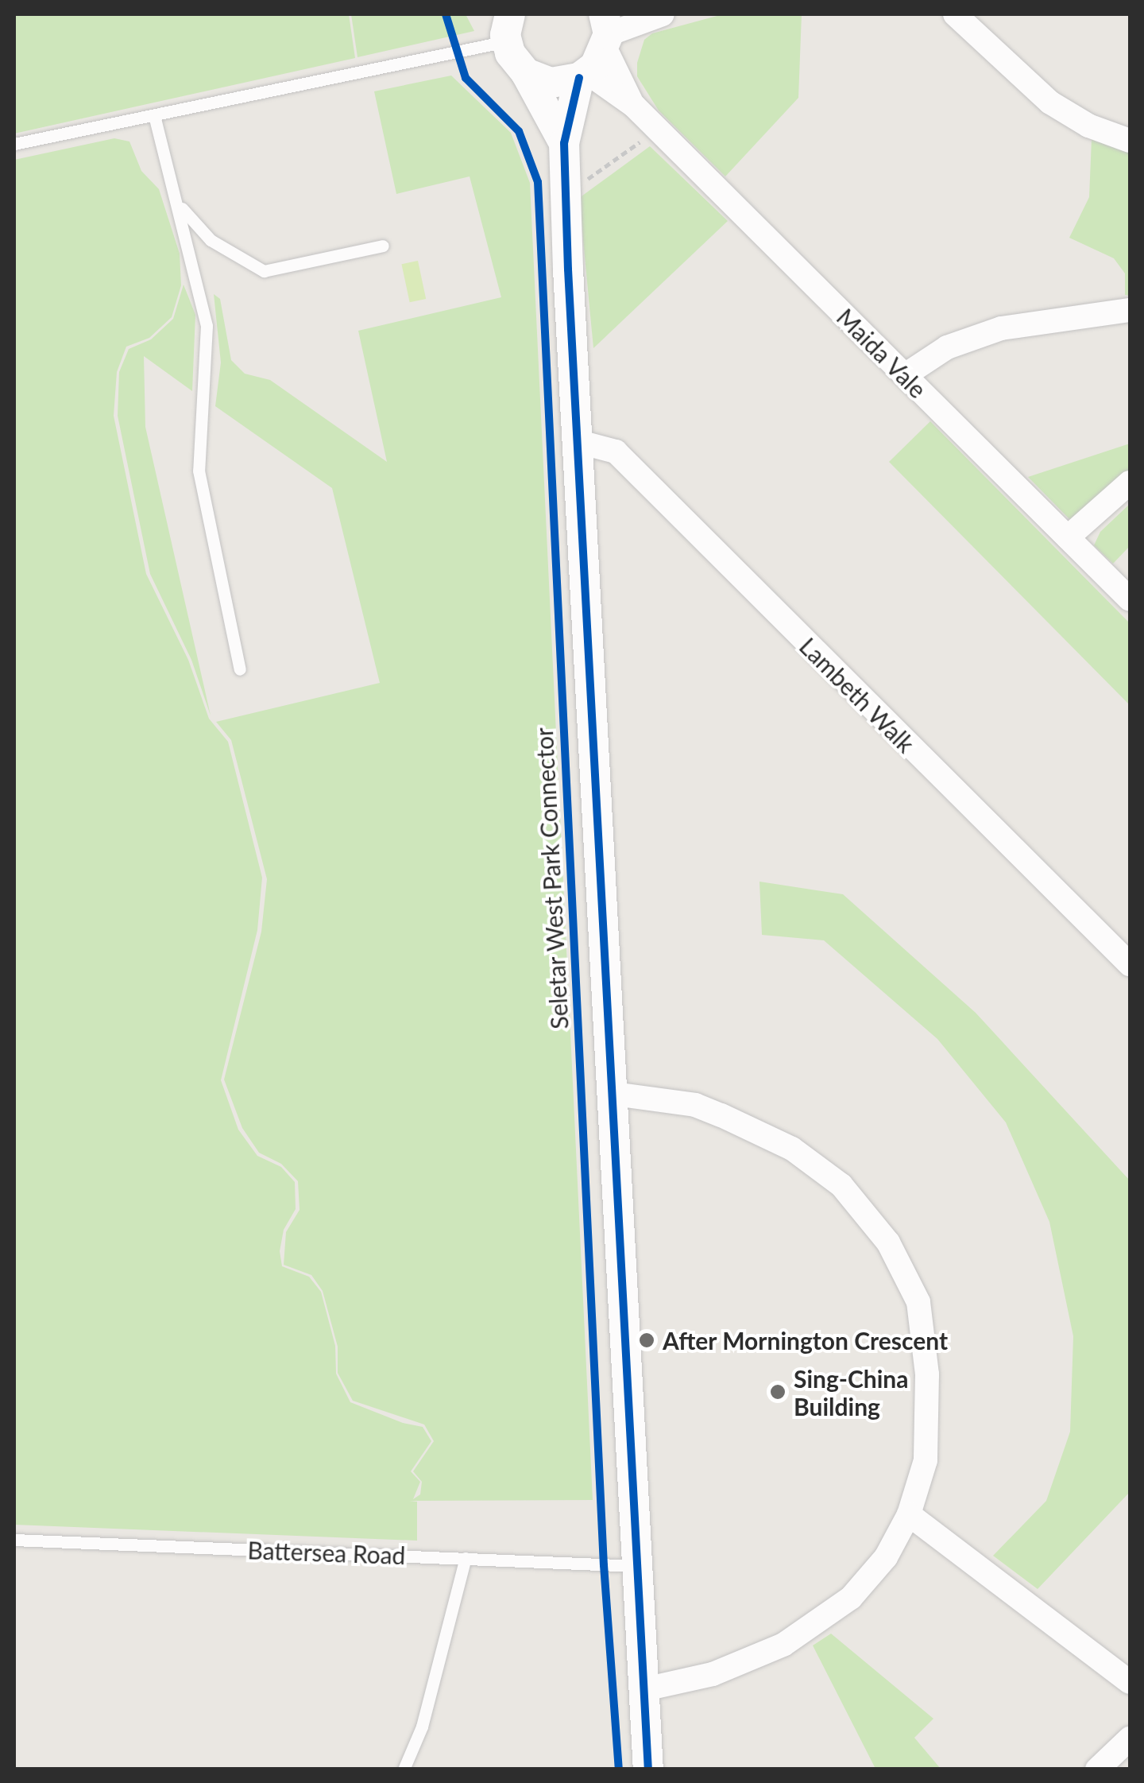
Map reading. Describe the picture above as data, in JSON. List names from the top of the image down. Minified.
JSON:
{"streets":{"street":["Maida Vale","Lambeth Walk"],"lane":["Battersea Road"],"cycle path":["Seletar West Park Connector"]},"places":["After Mornington Crescent","Sing-China Building"]}
